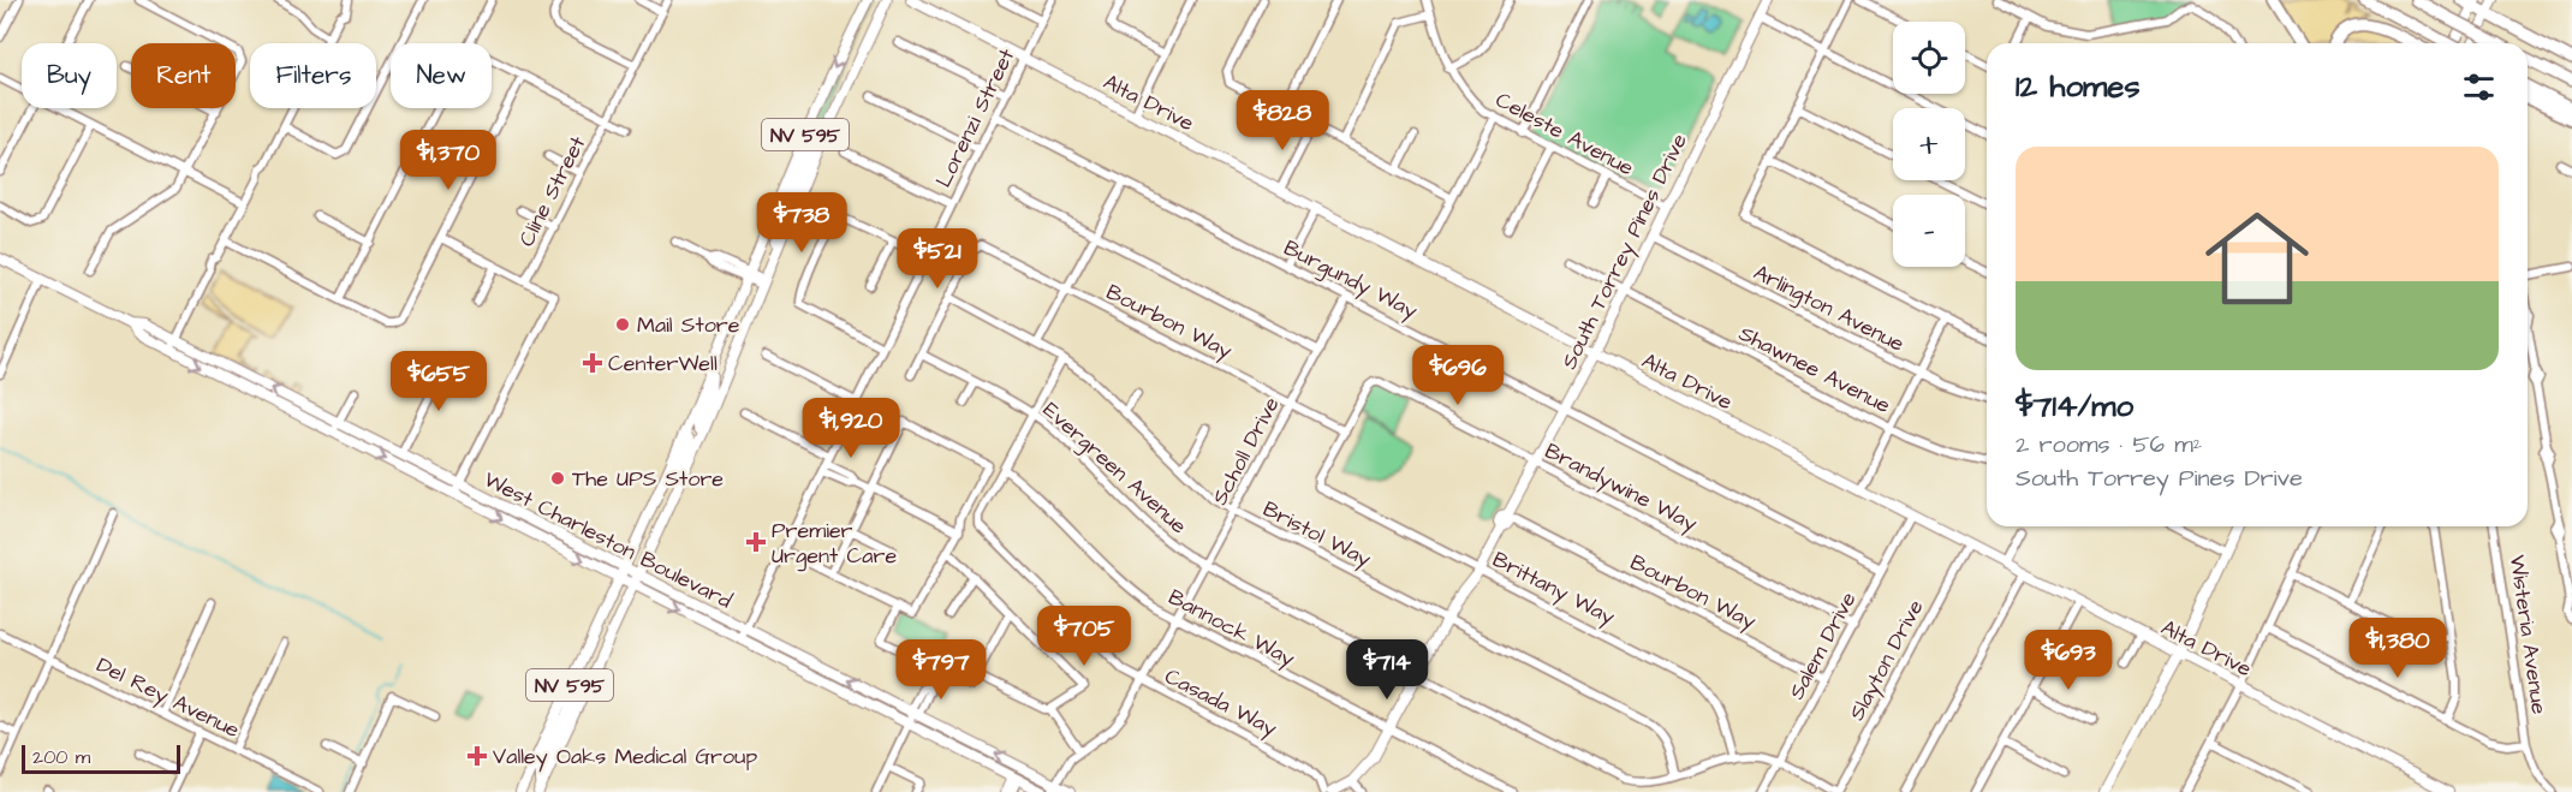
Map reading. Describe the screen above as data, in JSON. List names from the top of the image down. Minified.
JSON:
{"streets":{"main road":["Alta Drive","NV 595","South Torrey Pines Drive","West Charleston Boulevard"],"street":["Lorenzi Street","Celeste Avenue","Cline Street","Burgundy Way","Arlington Avenue","Bourbon Way","Shawnee Avenue","Scholl Drive","Evergreen Avenue","Brandywine Way","Bristol Way","Brittany Way","Bannock Way","Wisteria Avenue","Salem Drive","Slayton Drive","Del Rey Avenue","Casada Way"]},"crossings":[["Alta Drive","Lorenzi Street"],["Alta Drive","South Torrey Pines Drive"],["Alta Drive","Salem Drive"],["Alta Drive","Slayton Drive"],["Lorenzi Street","Burgundy Way"],["Lorenzi Street","West Charleston Boulevard"],["Celeste Avenue","South Torrey Pines Drive"],["NV 595","West Charleston Boulevard"],["South Torrey Pines Drive","Burgundy Way"],["South Torrey Pines Drive","Arlington Avenue"],["South Torrey Pines Drive","Bourbon Way"],["South Torrey Pines Drive","Shawnee Avenue"],["South Torrey Pines Drive","Evergreen Avenue"],["South Torrey Pines Drive","Brandywine Way"],["South Torrey Pines Drive","Bristol Way"],["South Torrey Pines Drive","Brittany Way"],["South Torrey Pines Drive","Bannock Way"],["Burgundy Way","Scholl Drive"],["Burgundy Way","Salem Drive"],["Bourbon Way","Scholl Drive"],["Bourbon Way","Brandywine Way"],["Bourbon Way","Bristol Way"],["Bourbon Way","Brittany Way"],["Bourbon Way","Salem Drive"],["Scholl Drive","Evergreen Avenue"],["Scholl Drive","Bristol Way"],["Scholl Drive","West Charleston Boulevard"],["Scholl Drive","Bannock Way"],["Scholl Drive","Casada Way"],["Evergreen Avenue","Bristol Way"],["Evergreen Avenue","Brittany Way"],["Evergreen Avenue","Salem Drive"],["Evergreen Avenue","Slayton Drive"],["Brandywine Way","Brittany Way"],["Brandywine Way","Salem Drive"],["Bannock Way","Casada Way"]],"places":{"other":["Mail Store","The UPS Store"],"health":["CenterWell","Premier Urgent Care","Valley Oaks Medical Group"]},"scale_bar":"200 m","page":{"map_buttons":["+","−"],"chip":["Buy","Rent","Filters","New"],"heading":"12 homes","price":["$828","$1,370","$738","$521","$696","$655","$1,920","$705","$1,380","$693","$797","$714"],"list":[{"name":"$714/mo","note":"2 rooms · 56 m² · South Torrey Pines Drive"}],"scale":"200 m"}}
